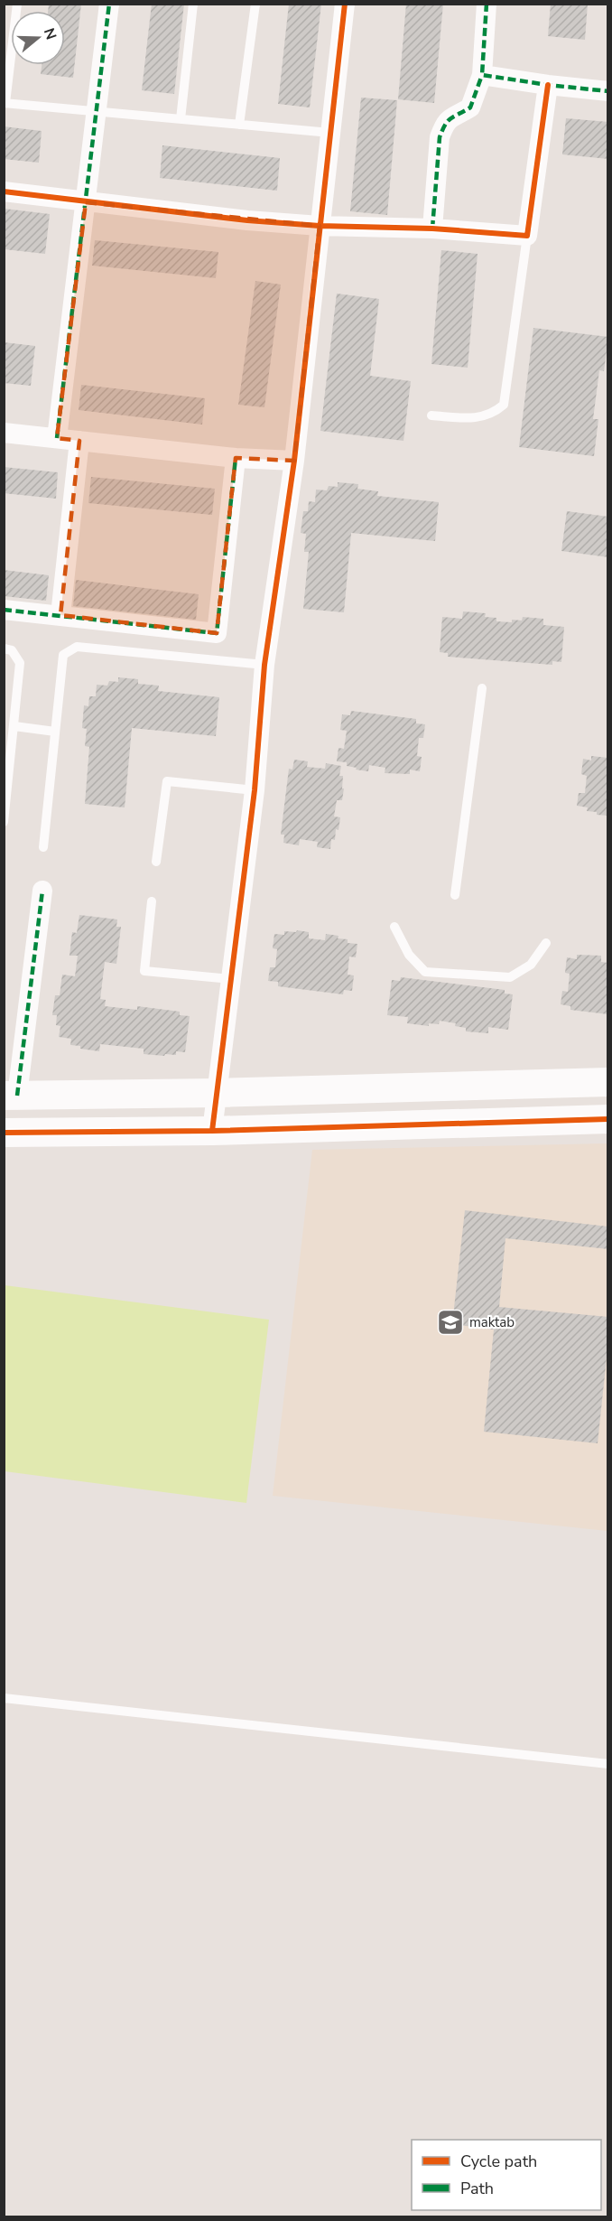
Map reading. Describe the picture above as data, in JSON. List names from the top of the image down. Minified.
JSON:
{"places":{"school or university":["maktab"]},"legend":["Cycle path","Path"],"north":"right"}
